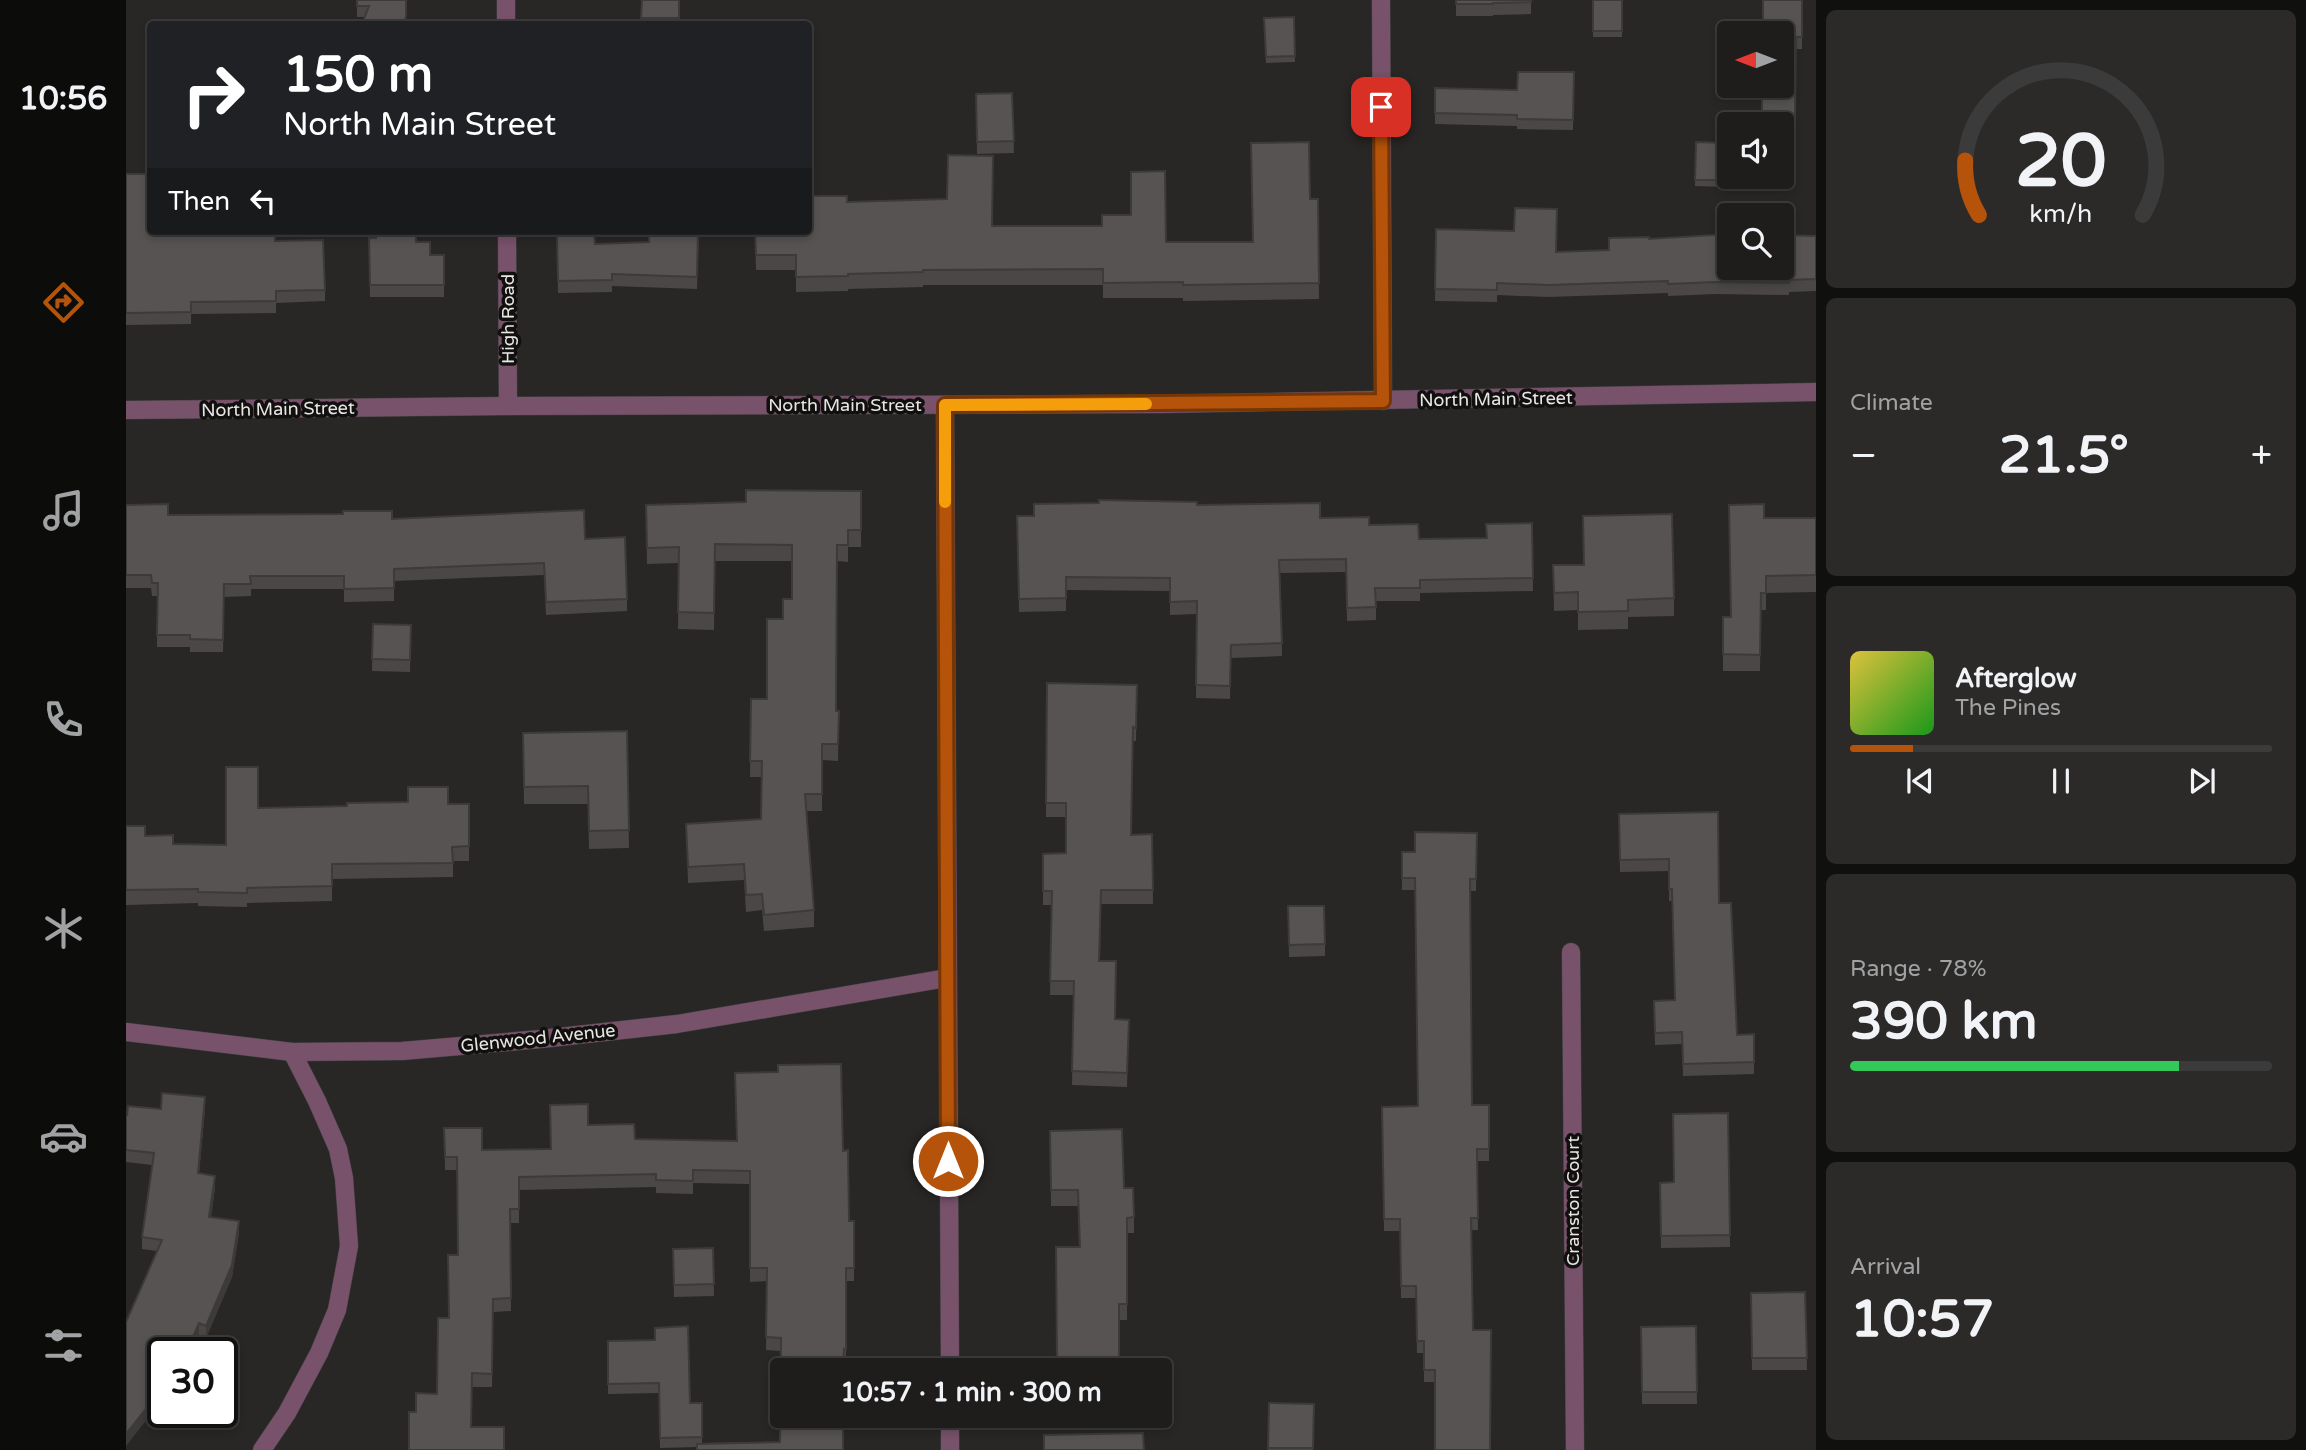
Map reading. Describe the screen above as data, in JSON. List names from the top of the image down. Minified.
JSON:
{"streets":{"street":["High Road","North Main Street","Glenwood Avenue","Cranston Court"]},"crossings":[["High Road","North Main Street"]],"north":"left","page":{"tabs":"10:56","turn":["150 m","North Main Street"],"then":"Then","tile":["Climate",["Range · 78%","390 km"],["Arrival","10:57"]],"heat":["−","21.5°","+"],"song":["Afterglow","The Pines"],"limit":"30","trip":"10:57 · 1 min · 300 m","gauge":["20","km/h"]}}
